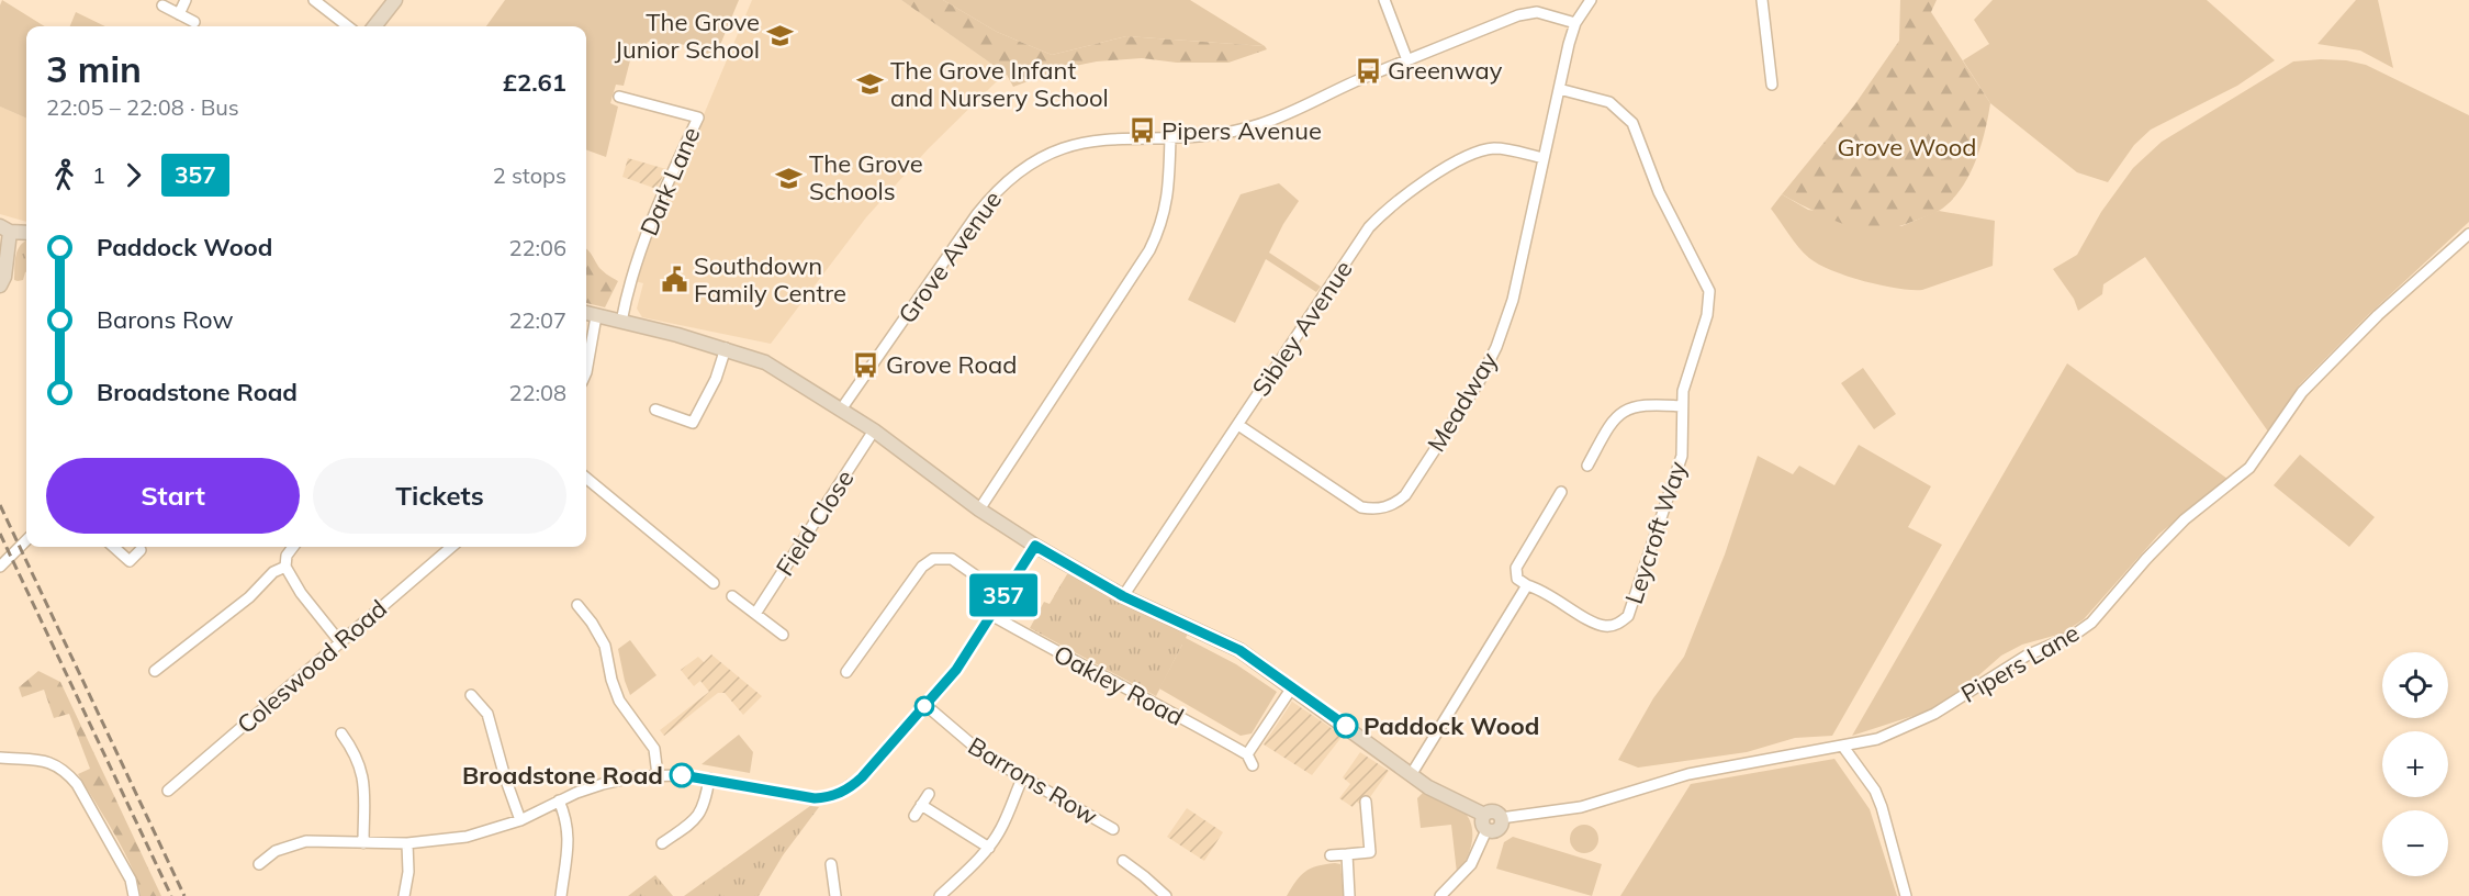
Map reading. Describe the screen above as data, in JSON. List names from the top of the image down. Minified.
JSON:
{"streets":{"street":["Dark Lane","Grove Avenue","Sibley Avenue","Meadway","Field Close","Leycroft Way","Pipers Lane","Coleswood Road","Oakley Road","Barrons Row"]},"crossings":[["Grove Avenue","Meadway"],["Sibley Avenue","Meadway"],["Meadway","Leycroft Way"]],"parks":["Grove Wood"],"places":{"school or university":["The Grove Junior School","The Grove Infant and Nursery School","The Grove Schools"],"bus stop":["Greenway","Pipers Avenue","Grove Road"],"public building":["Southdown Family Centre"],"other":["Paddock Wood","Broadstone Road"]},"lines":["bus line 357"],"page":{"on_map":"357","heading":["3 min","22:05 – 22:08 · Bus","£2.61"],"legs":["1","357","2 stops"],"list":[{"name":"Paddock Wood","value":"22:06"},{"name":"Barons Row","value":"22:07"},{"name":"Broadstone Road","value":"22:08"}],"buttons":["Start","Tickets"],"map_buttons":["+","−"]}}
